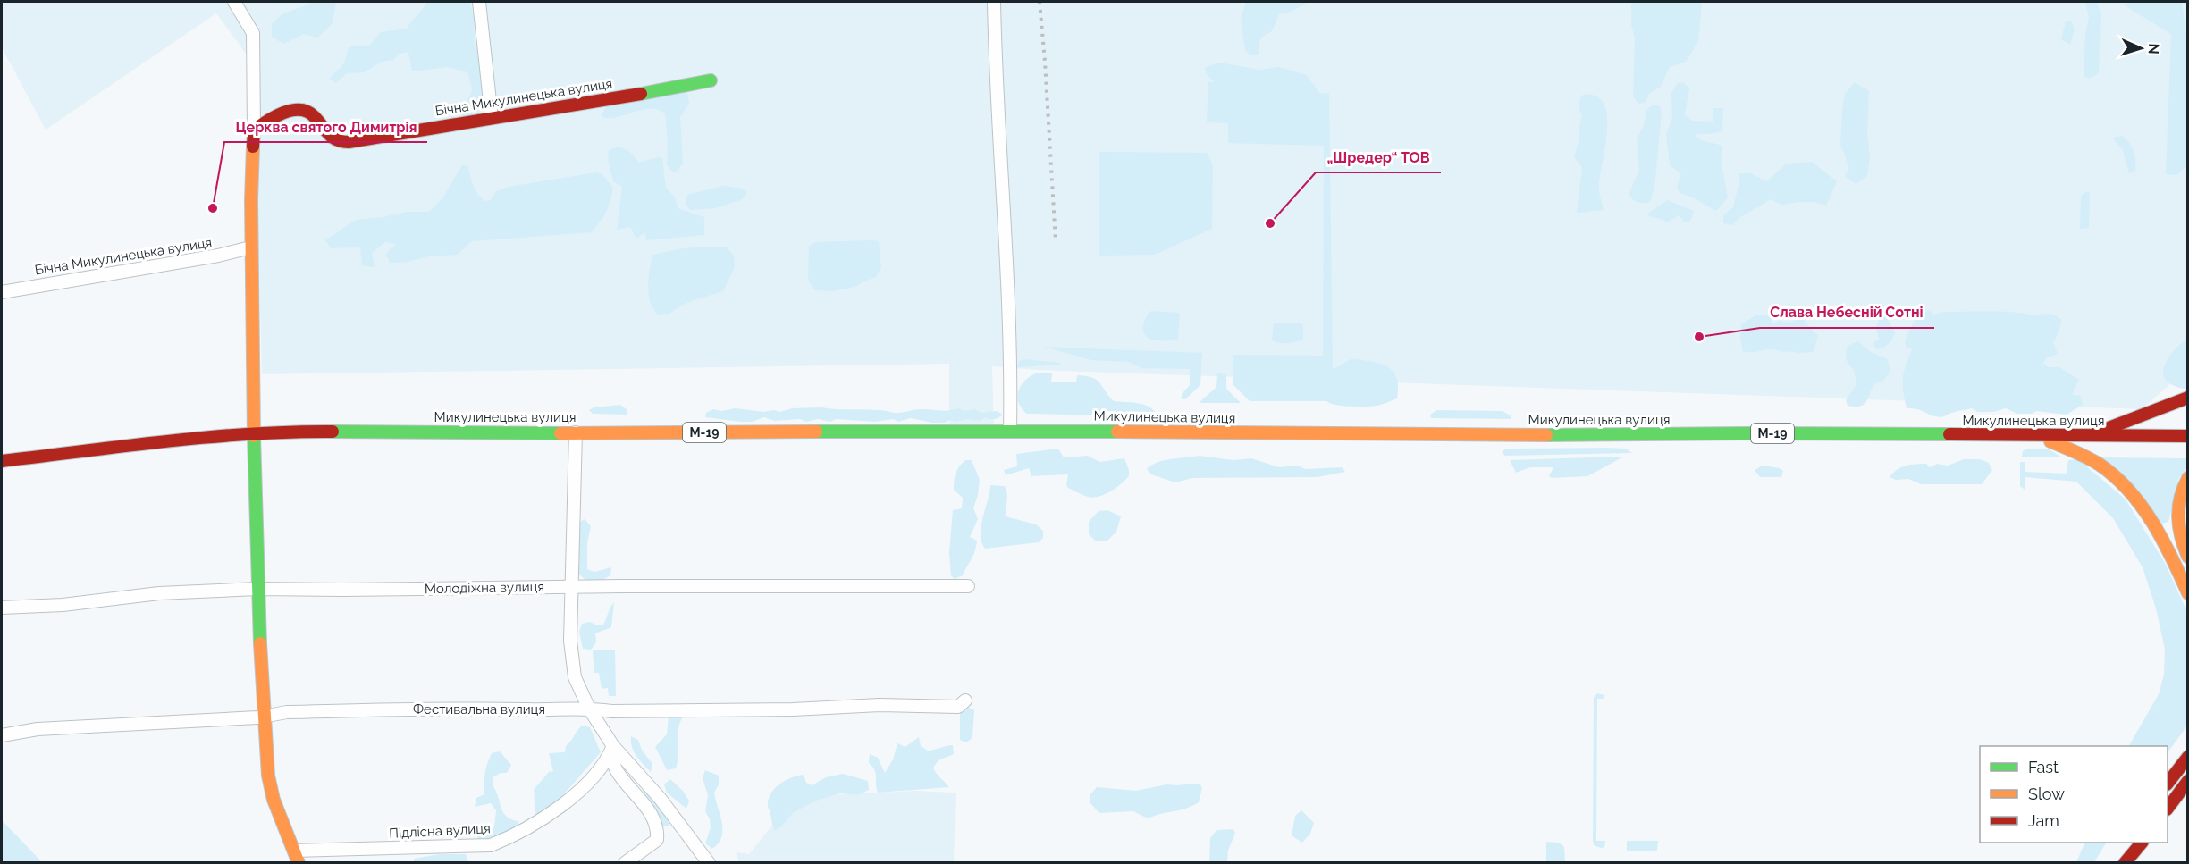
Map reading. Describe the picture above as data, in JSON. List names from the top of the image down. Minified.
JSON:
{"streets":{"main road":["Бічна Микулинецька вулиця","Микулинецька вулиця","М-19","Підлісна вулиця"],"street":["Молодіжна вулиця","Фестивальна вулиця"]},"crossings":[["Микулинецька вулиця","М-19"],["Микулинецька вулиця","Підлісна вулиця"],["Молодіжна вулиця","Підлісна вулиця"],["Фестивальна вулиця","Підлісна вулиця"]],"places":["Церква святого Димитрія","„Шредер“ ТОВ","Слава Небесній Сотні"],"legend":["Fast","Slow","Jam"],"north":"right"}
